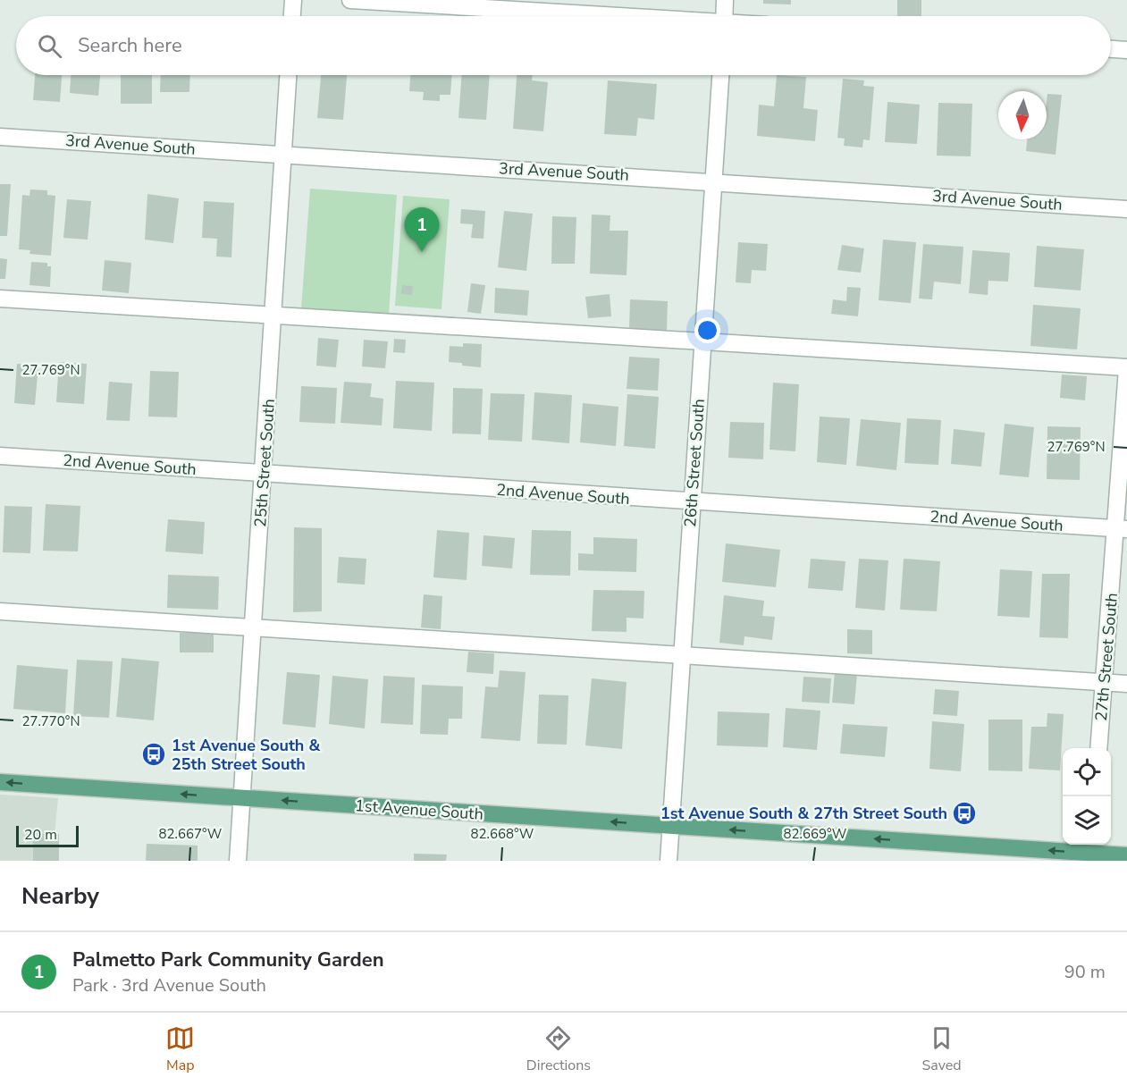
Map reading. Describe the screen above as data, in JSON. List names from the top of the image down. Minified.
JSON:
{"streets":{"main road":["1st Avenue South"],"street":["3rd Avenue South","25th Street South","26th Street South","2nd Avenue South","27th Street South"]},"crossings":[["3rd Avenue South","25th Street South"],["3rd Avenue South","26th Street South"],["25th Street South","2nd Avenue South"],["25th Street South","1st Avenue South"],["26th Street South","2nd Avenue South"],["26th Street South","1st Avenue South"],["2nd Avenue South","27th Street South"]],"one_way":["1st Avenue South"],"places":{"bus stop":["1st Avenue South & 25th Street South","1st Avenue South & 27th Street South"]},"scale_bar":"20 m","north":"bottom","page":{"search":"Search here","pins":"1","scale":"20 m","heading":"Nearby","list":[{"mark":"1","name":"Palmetto Park Community Garden","note":"Park · 3rd Avenue South","value":"90 m"}],"nav":["Map","Directions","Saved"]},"coordinates":["27.769°N","27.770°N","82.667°W","82.668°W","82.669°W"]}
